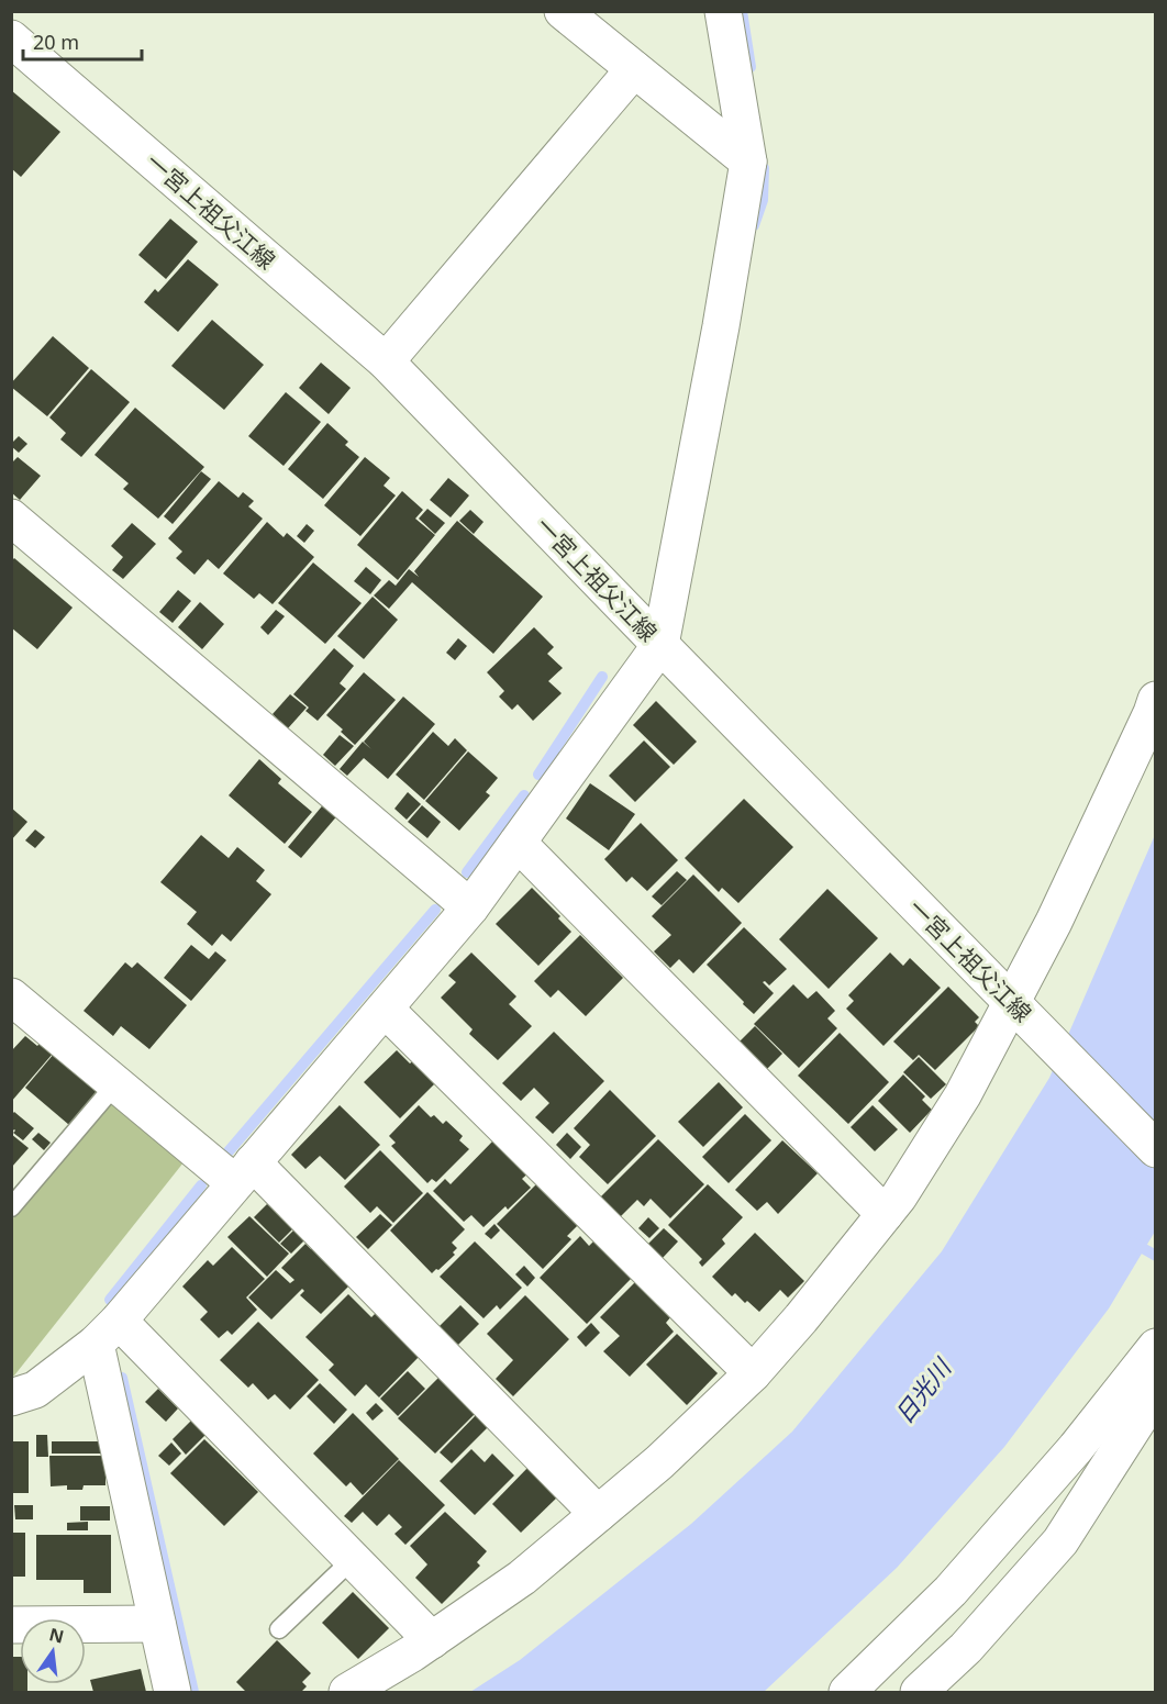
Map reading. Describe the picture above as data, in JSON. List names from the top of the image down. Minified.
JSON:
{"streets":{"street":["一宮上祖父江線"]},"water":["日光川"],"scale_bar":"20 m","north":"top"}
